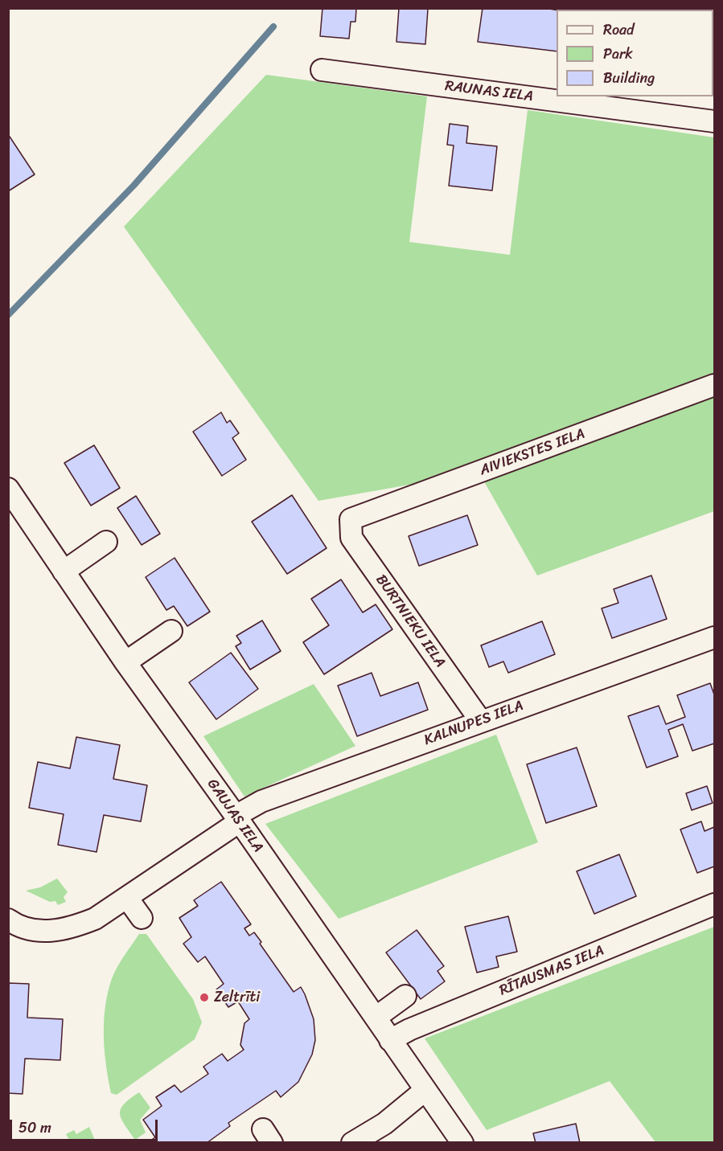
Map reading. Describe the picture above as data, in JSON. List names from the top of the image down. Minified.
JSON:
{"streets":{"street":["RAUNAS IELA","AIVIEKSTES IELA","BURTNIEKU IELA","KALNUPES IELA","GAUJAS IELA","RĪTAUSMAS IELA"]},"crossings":[["AIVIEKSTES IELA","BURTNIEKU IELA"],["BURTNIEKU IELA","KALNUPES IELA"],["KALNUPES IELA","GAUJAS IELA"],["GAUJAS IELA","RĪTAUSMAS IELA"]],"places":["Zeltrīti"],"legend":["Road","Park","Building"],"scale_bar":"50 m"}
